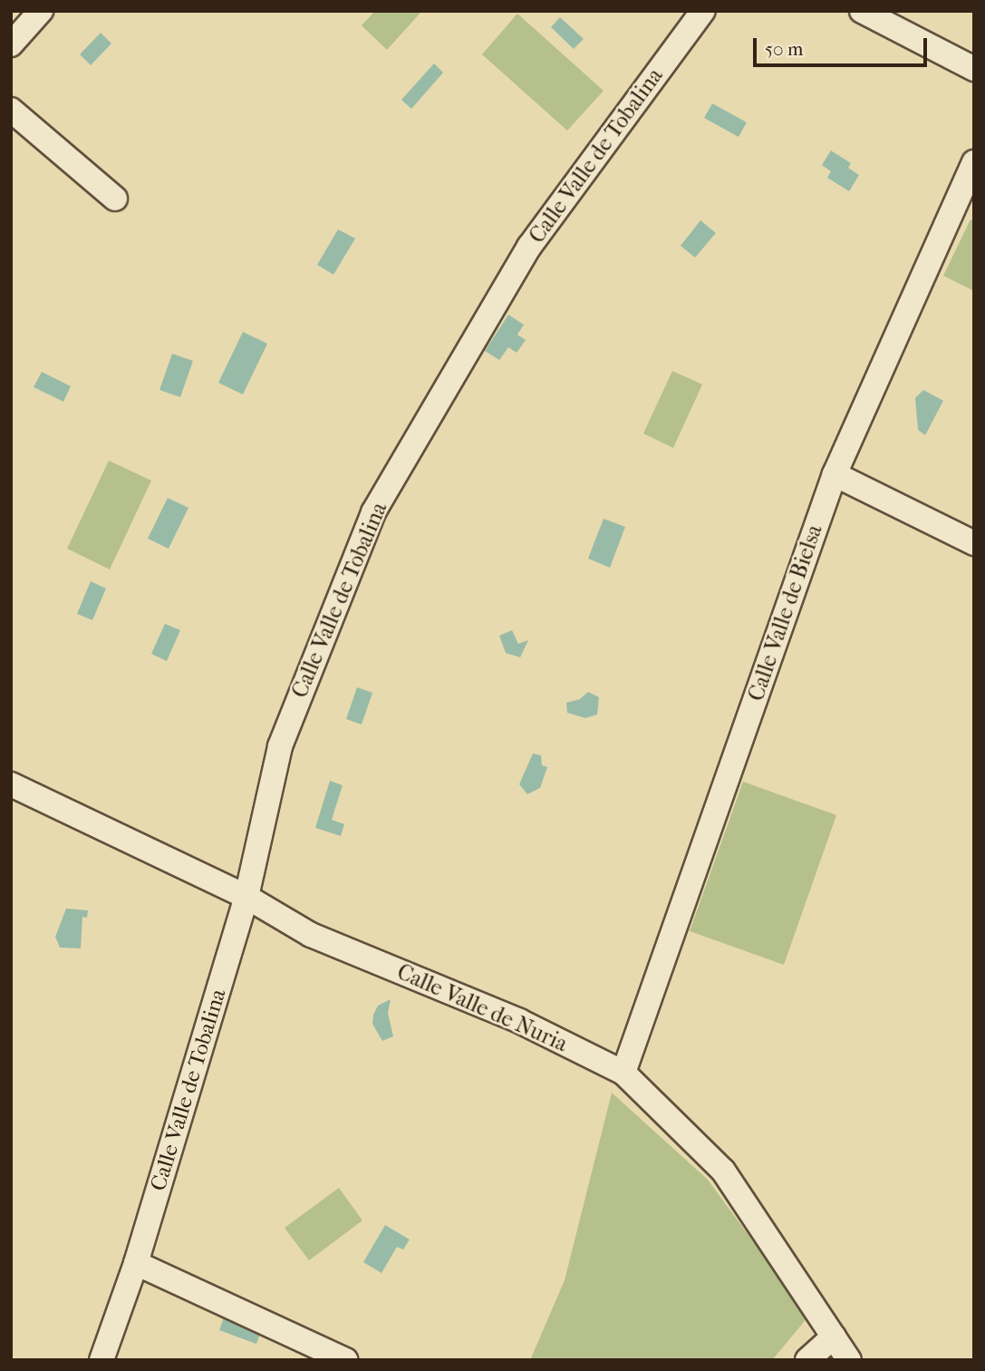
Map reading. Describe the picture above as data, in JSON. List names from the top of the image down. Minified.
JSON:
{"streets":{"street":["Calle Valle de Tobalina","Calle Valle de Bielsa","Calle Valle de Nuria"]},"crossings":[["Calle Valle de Tobalina","Calle Valle de Nuria"],["Calle Valle de Bielsa","Calle Valle de Nuria"]],"scale_bar":"50 m"}
